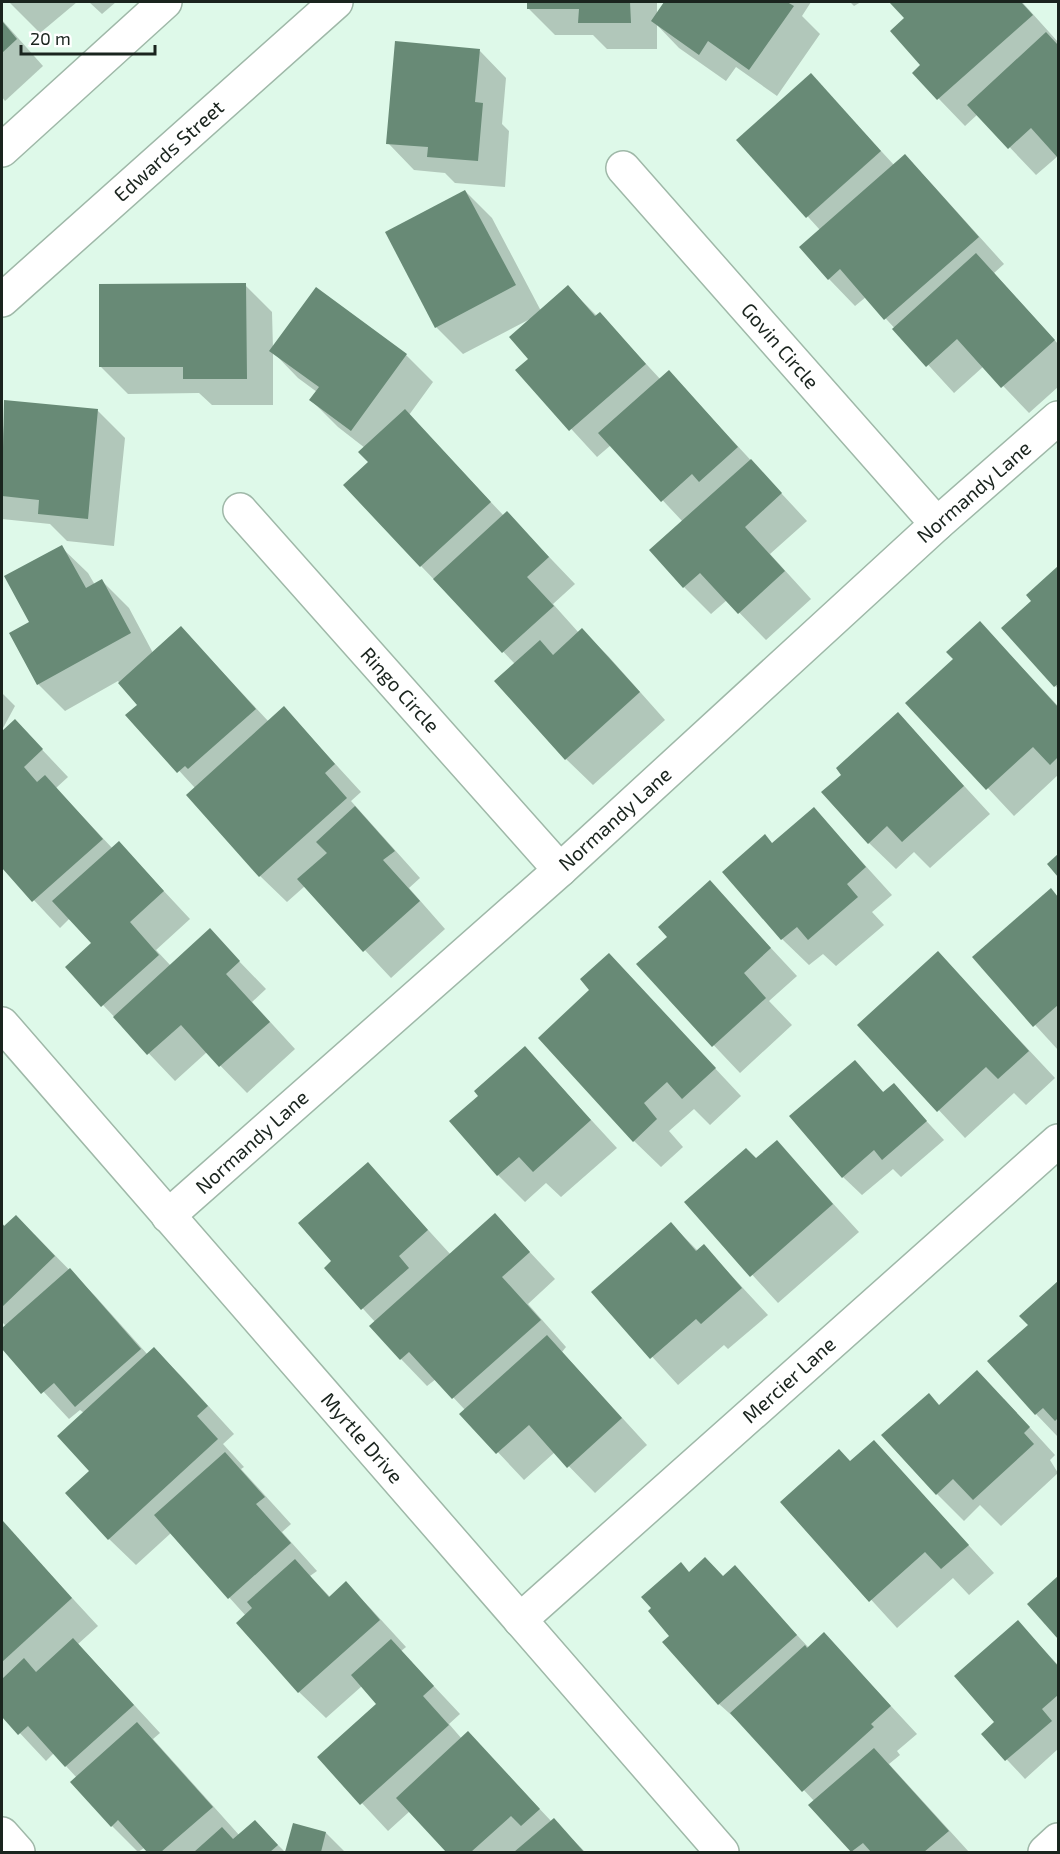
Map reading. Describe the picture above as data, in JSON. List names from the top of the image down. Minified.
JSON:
{"streets":{"street":["Edwards Street","Govin Circle","Normandy Lane","Ringo Circle","Mercier Lane","Myrtle Drive"]},"crossings":[["Govin Circle","Normandy Lane"],["Normandy Lane","Ringo Circle"],["Normandy Lane","Myrtle Drive"],["Mercier Lane","Myrtle Drive"]],"scale_bar":"20 m"}
